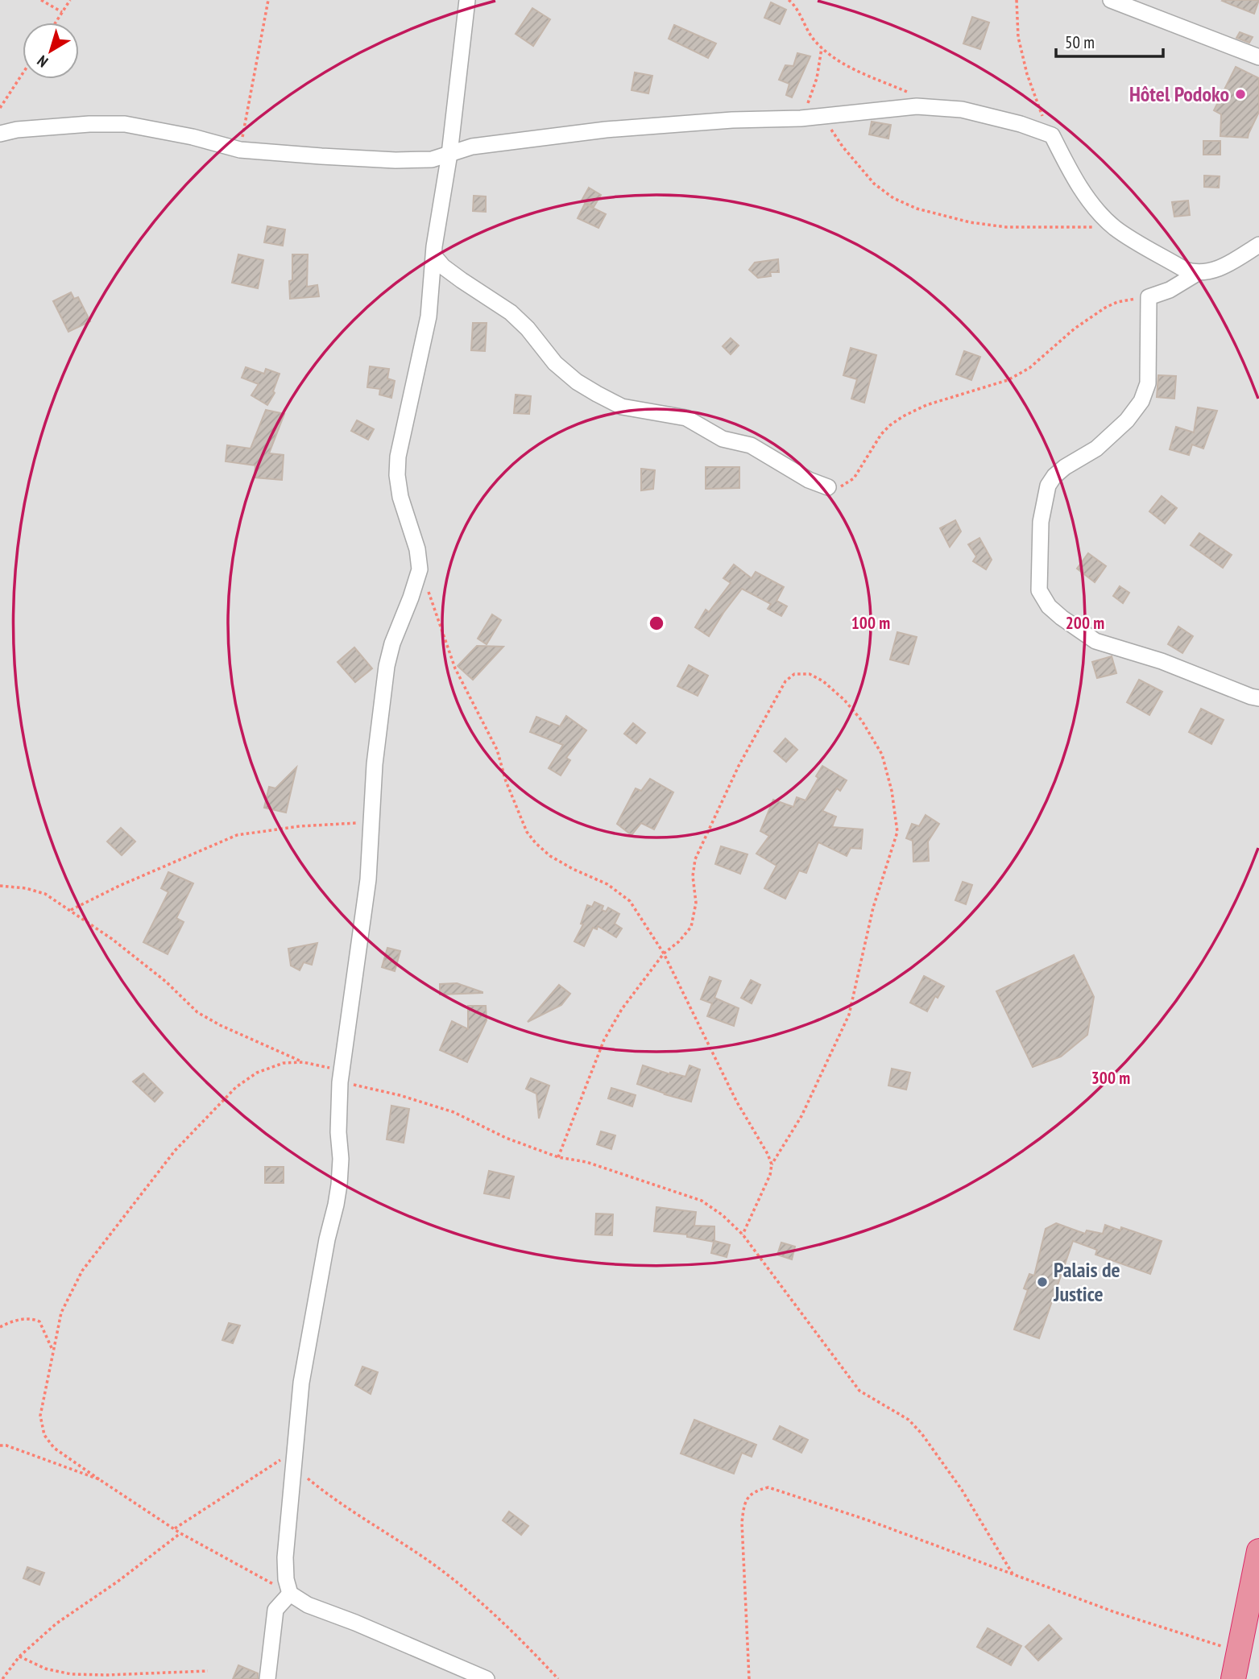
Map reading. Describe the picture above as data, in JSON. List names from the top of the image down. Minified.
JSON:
{"places":["Hôtel Podoko","Palais de Justice"],"scale_bar":"50 m","north":"bottom left","rings":["100 m","200 m","300 m"]}
